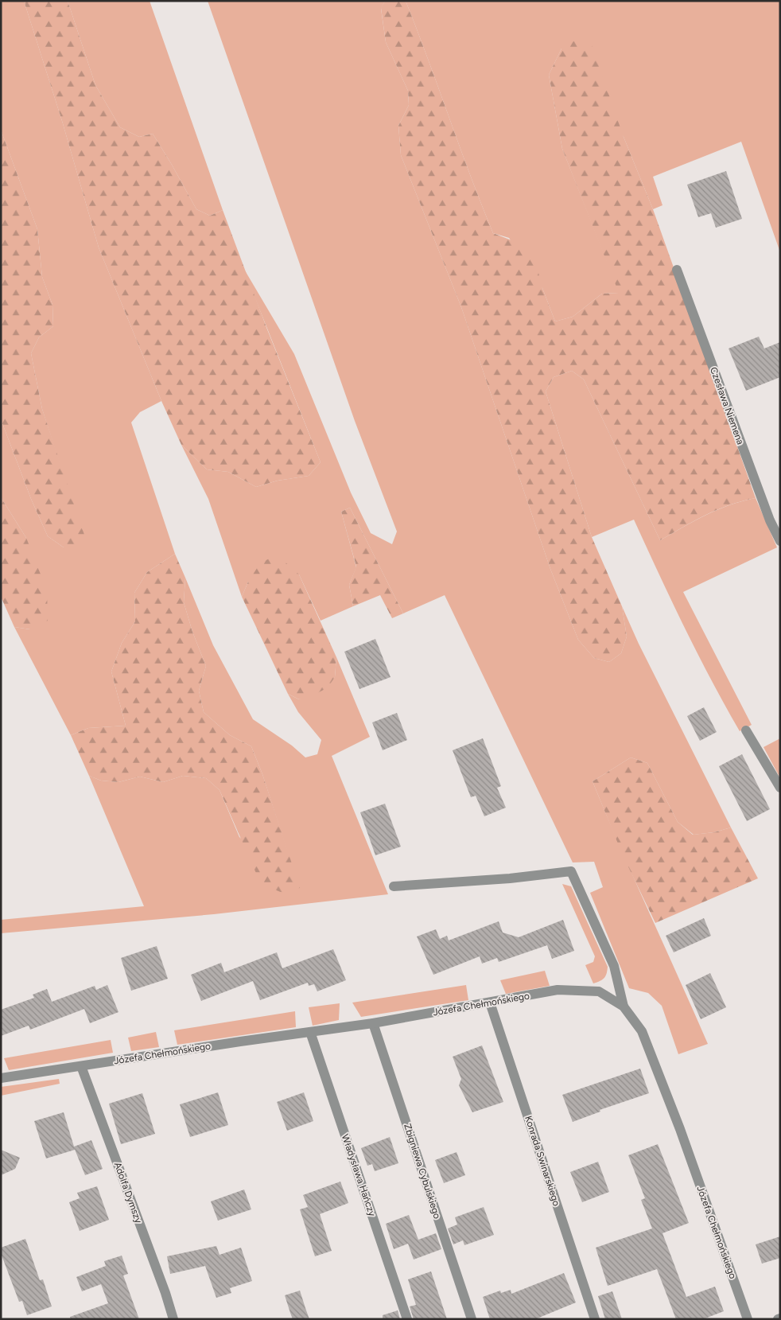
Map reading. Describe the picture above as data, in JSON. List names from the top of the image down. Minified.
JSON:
{"streets":{"street":["Czesława Niemena","Józefa Chełmońskiego","Konrada Swinarskiego","Zbigniewa Cybulskiego","Władysława Hańczy","Adolfa Dymszy"]},"crossings":[["Józefa Chełmońskiego","Konrada Swinarskiego"],["Józefa Chełmońskiego","Zbigniewa Cybulskiego"],["Józefa Chełmońskiego","Władysława Hańczy"],["Józefa Chełmońskiego","Adolfa Dymszy"]]}
